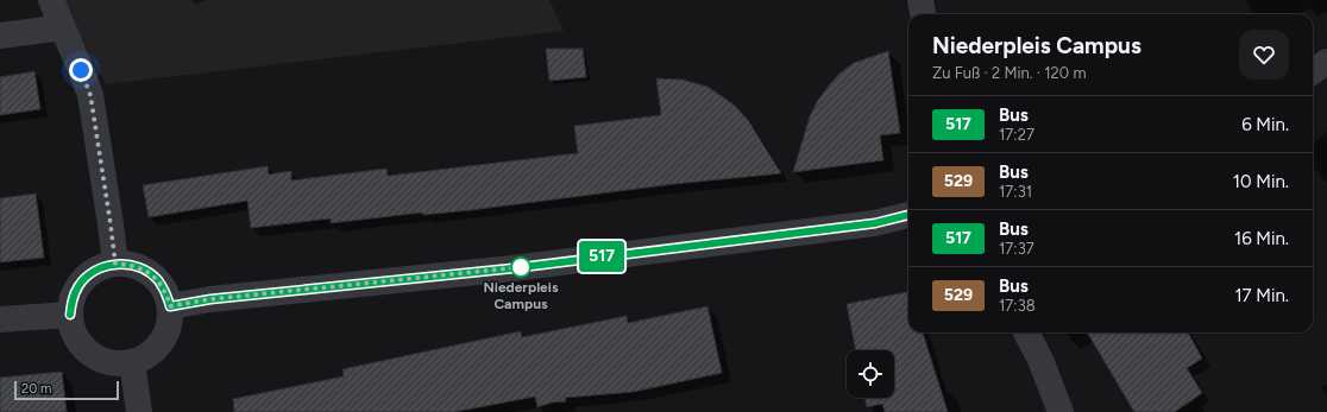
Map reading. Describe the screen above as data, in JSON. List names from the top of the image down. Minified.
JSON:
{"places":["Niederpleis Campus"],"lines":["bus line 517"],"scale_bar":"20 m","page":{"on_map":"517","heading":["Niederpleis Campus","Zu Fuß · 2 Min. · 120 m"],"list":[{"mark":"517","name":"Bus","note":"17:27","value":"6 Min."},{"mark":"529","name":"Bus","note":"17:31","value":"10 Min."},{"mark":"517","name":"Bus","note":"17:37","value":"16 Min."},{"mark":"529","name":"Bus","note":"17:38","value":"17 Min."}],"scale":"20 m"}}
